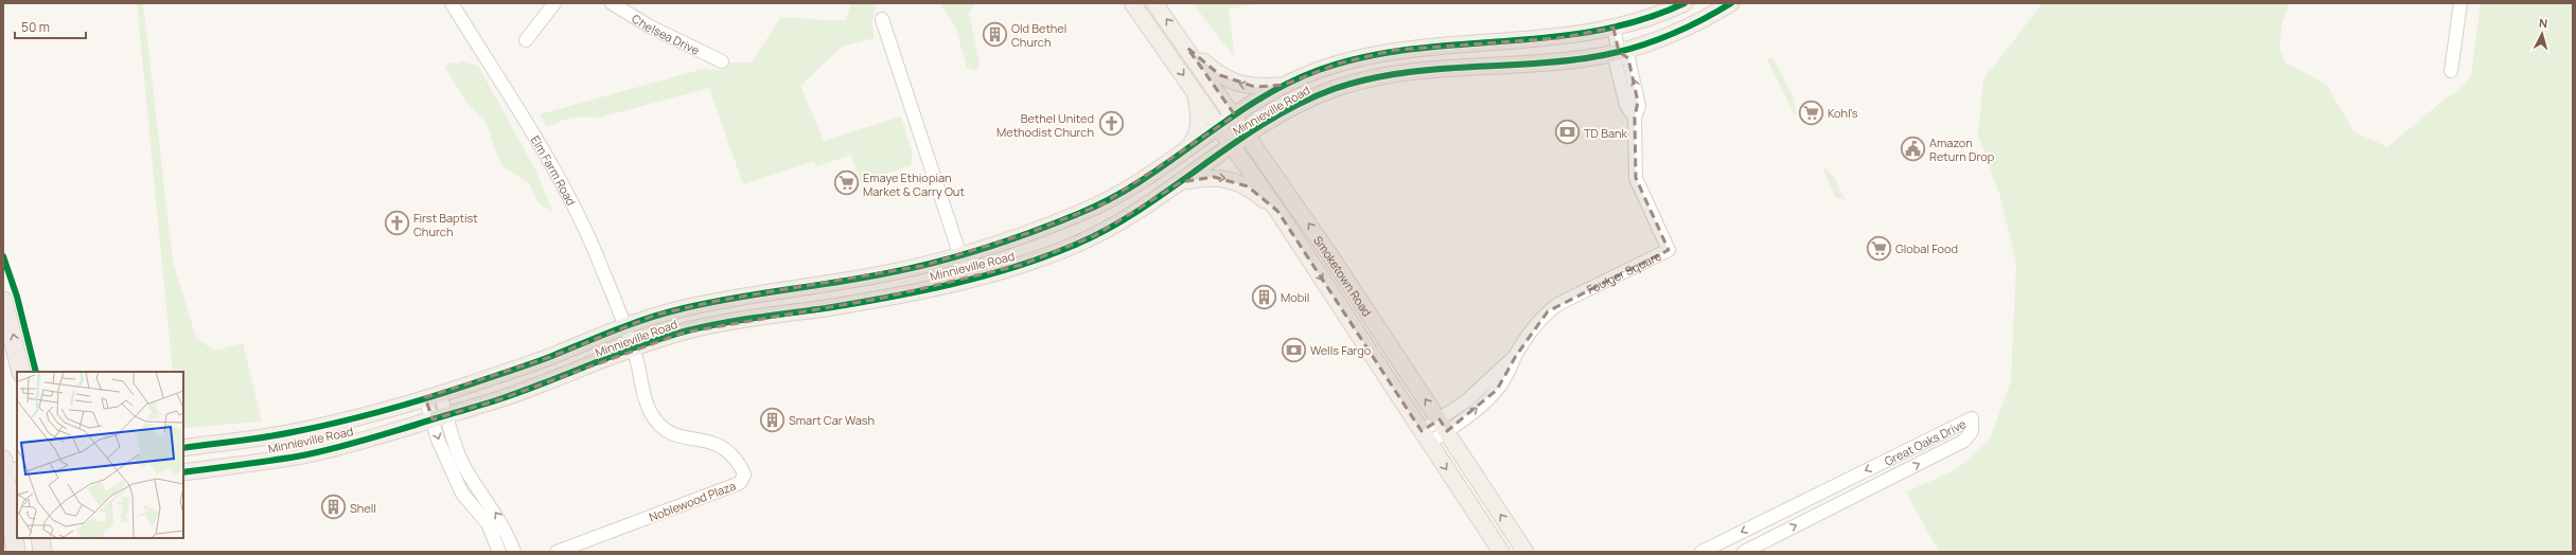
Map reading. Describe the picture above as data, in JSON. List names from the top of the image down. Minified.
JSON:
{"streets":{"main road":["Minnieville Road","Smoketown Road"],"street":["Chelsea Drive","Elm Farm Road","Foulger Square","Great Oaks Drive","Noblewood Plaza"]},"crossings":[["Minnieville Road","Elm Farm Road"],["Minnieville Road","Foulger Square"],["Minnieville Road","Smoketown Road"],["Minnieville Road","Noblewood Plaza"],["Elm Farm Road","Noblewood Plaza"],["Foulger Square","Smoketown Road"]],"places":{"building":["Old Bethel Church","Mobil","Smart Car Wash","Shell"],"supermarket":["Kohl's","Emaye Ethiopian Market & Carry Out","Global Food"],"church":["Bethel United Methodist Church","First Baptist Church"],"bank":["TD Bank","Wells Fargo"],"public building":["Amazon Return Drop"]},"scale_bar":"50 m","north":"top"}
